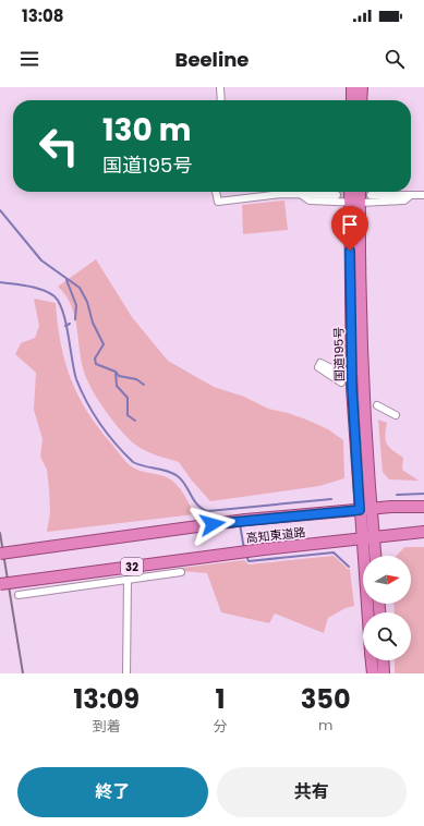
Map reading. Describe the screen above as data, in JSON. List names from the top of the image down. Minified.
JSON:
{"streets":{"highway":["国道195号","高知東道路","32"]},"crossings":[["国道195号","高知東道路"]],"north":"right","page":{"status":"13:08","header":"Beeline","turn":["130 m","国道195号"],"eta":["13:09","到着","1","分","350","m"],"buttons":["終了","共有"]}}
